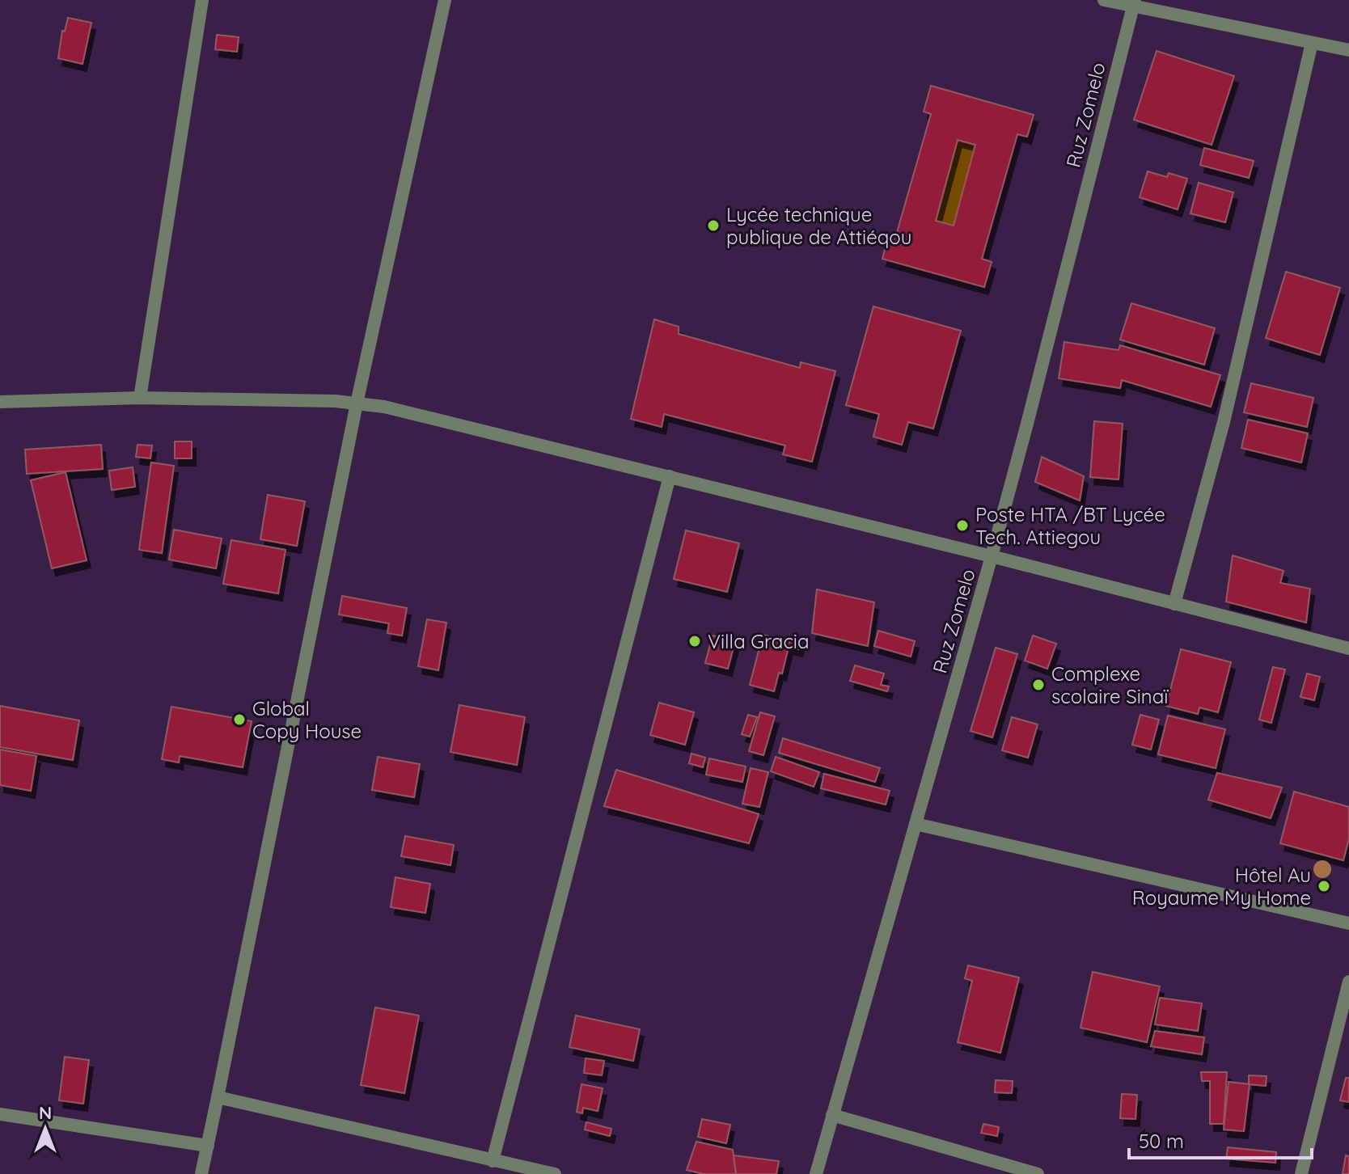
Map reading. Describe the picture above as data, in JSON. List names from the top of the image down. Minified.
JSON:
{"streets":{"street":["Ruz Zomelo"]},"places":["Lycée technique publique de Attiéqou","Poste HTA /BT Lycée Tech. Attiegou","Villa Gracia","Complexe scolaire Sinaï","Global Copy House","Hôtel Au Royaume My Home"],"scale_bar":"50 m","north":"top"}
